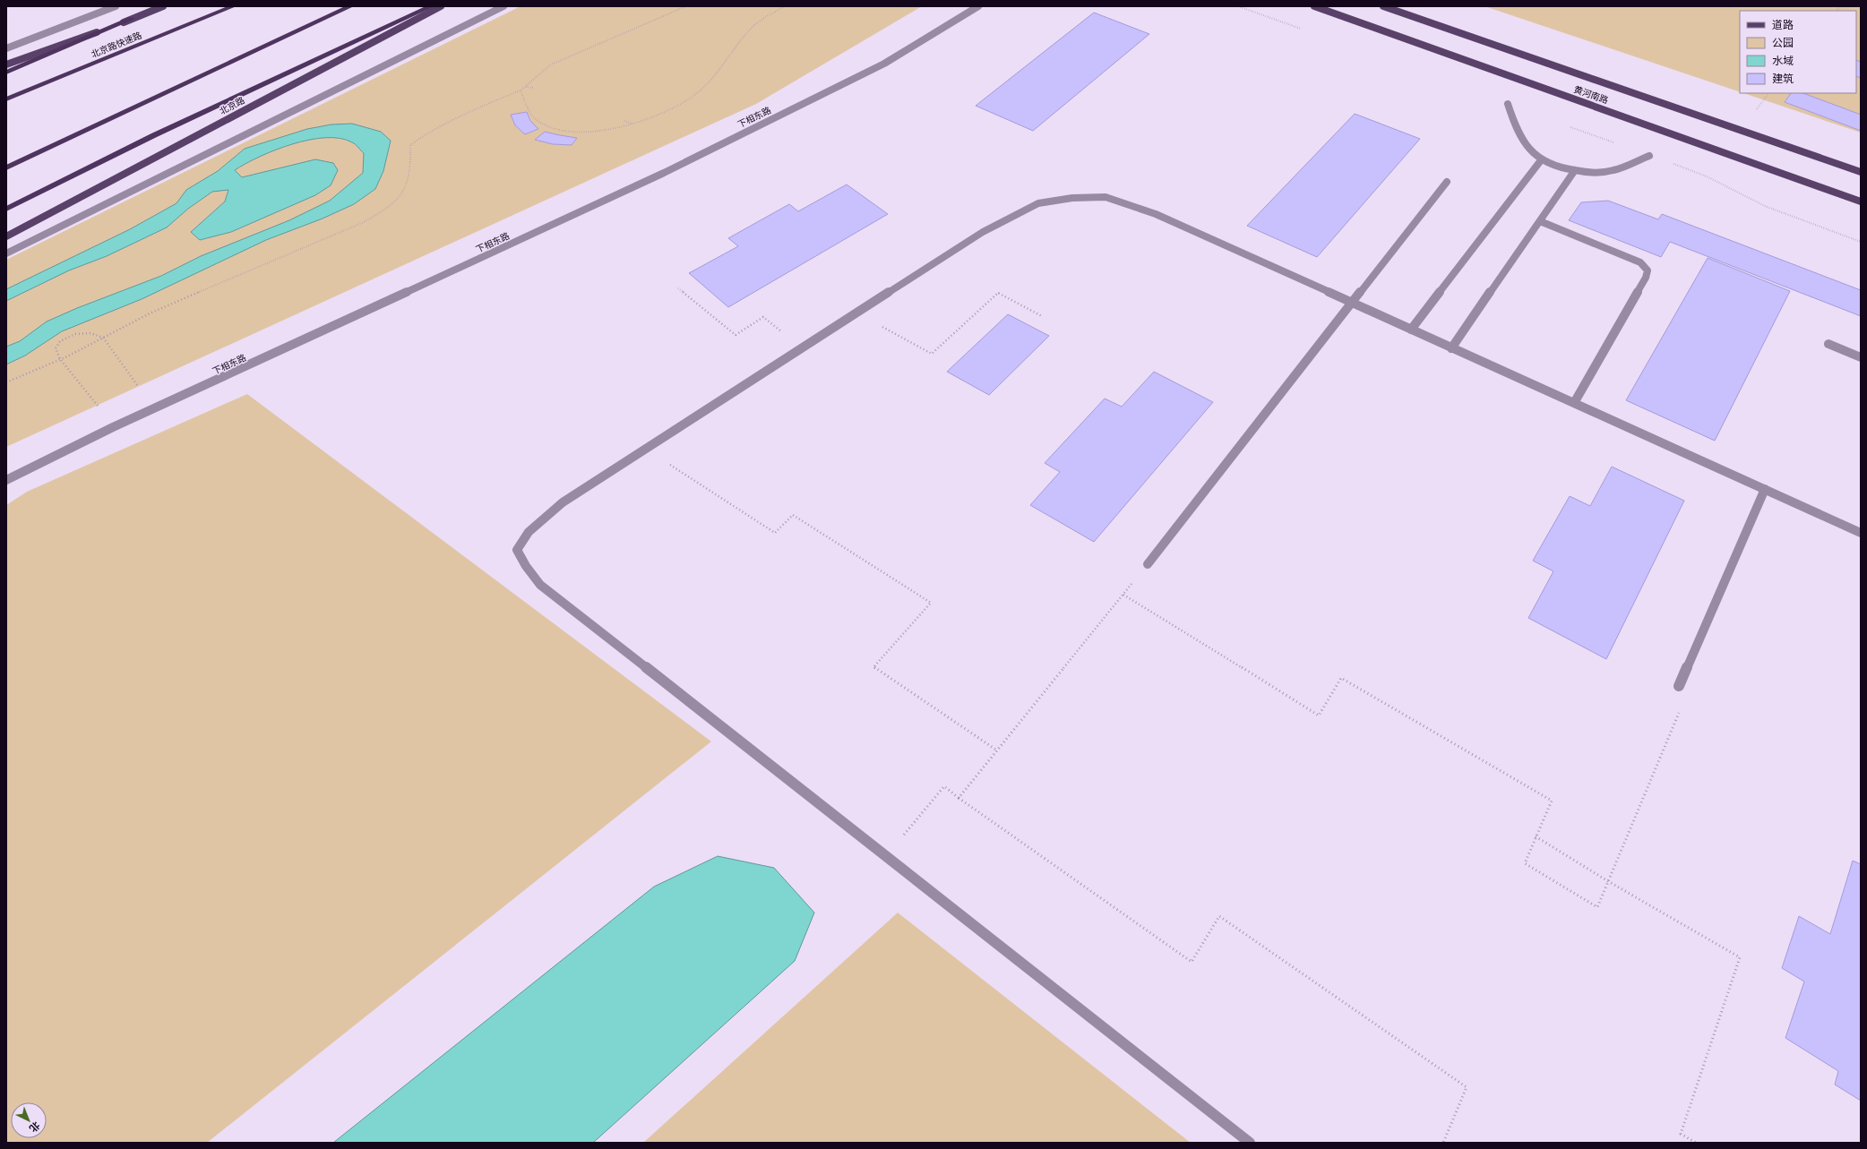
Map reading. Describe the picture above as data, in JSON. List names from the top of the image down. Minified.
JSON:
{"streets":{"highway":["北京路快速路"],"main road":["黄河南路","北京路"],"street":["下相东路"]},"legend":["道路","公园","水域","建筑"],"north":"bottom right"}
